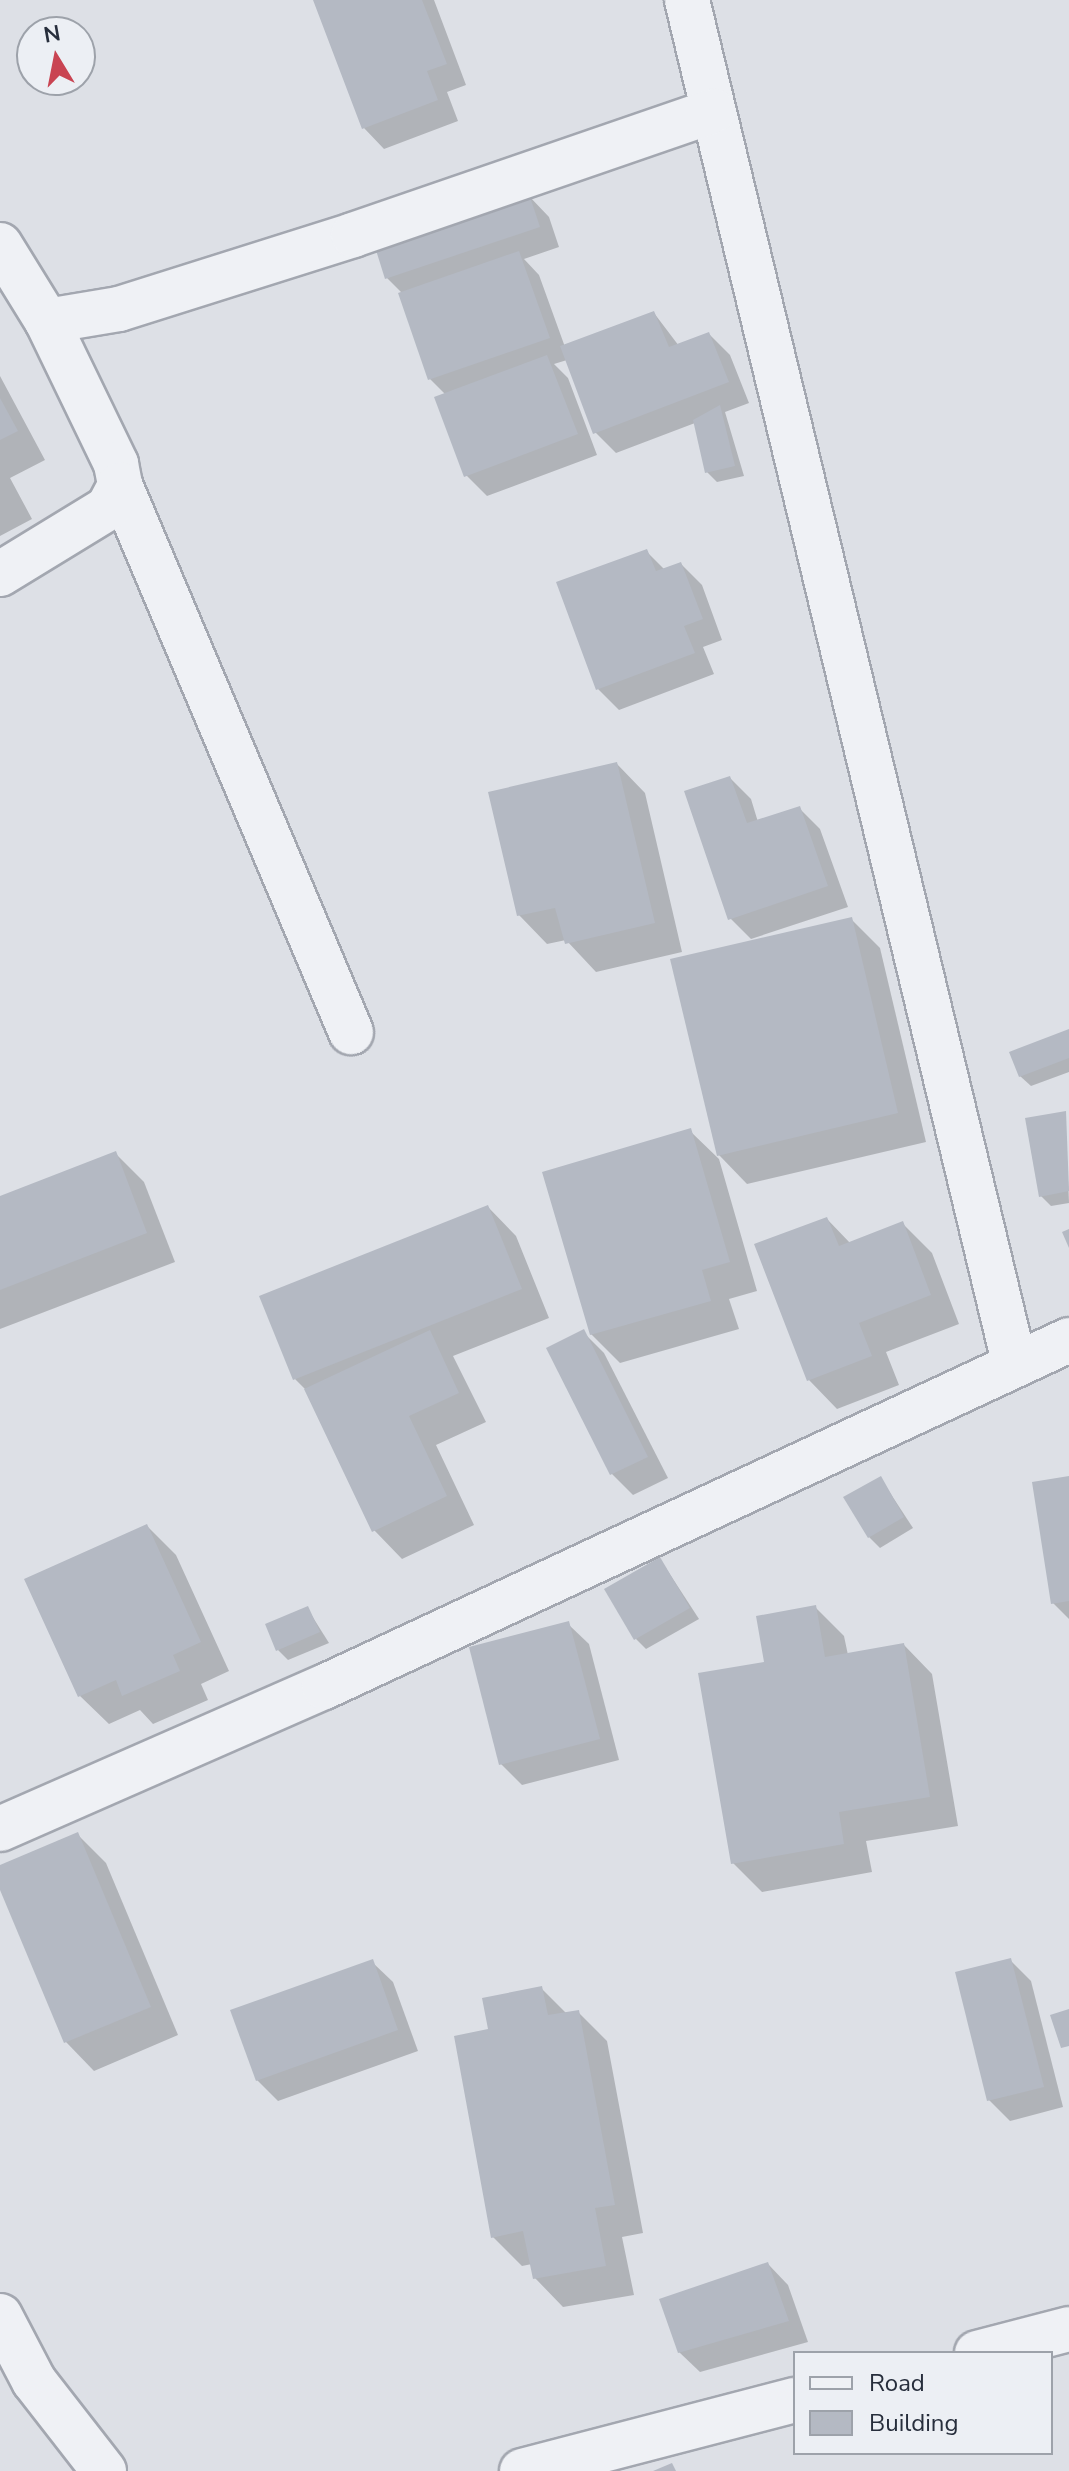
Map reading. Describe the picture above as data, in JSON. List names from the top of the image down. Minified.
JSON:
{"legend":["Road","Building"],"north":"top"}
